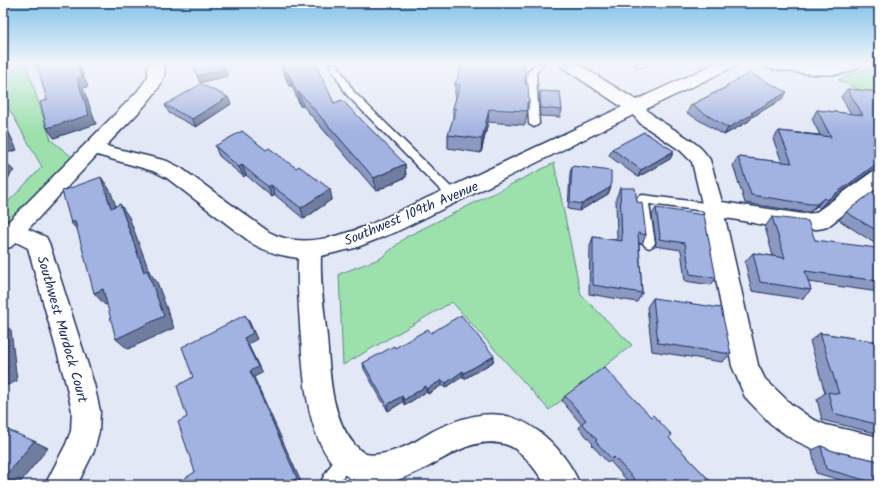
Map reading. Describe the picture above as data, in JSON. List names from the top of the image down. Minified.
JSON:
{"streets":{"street":["Southwest 109th Avenue","Southwest Murdock Court"]}}
